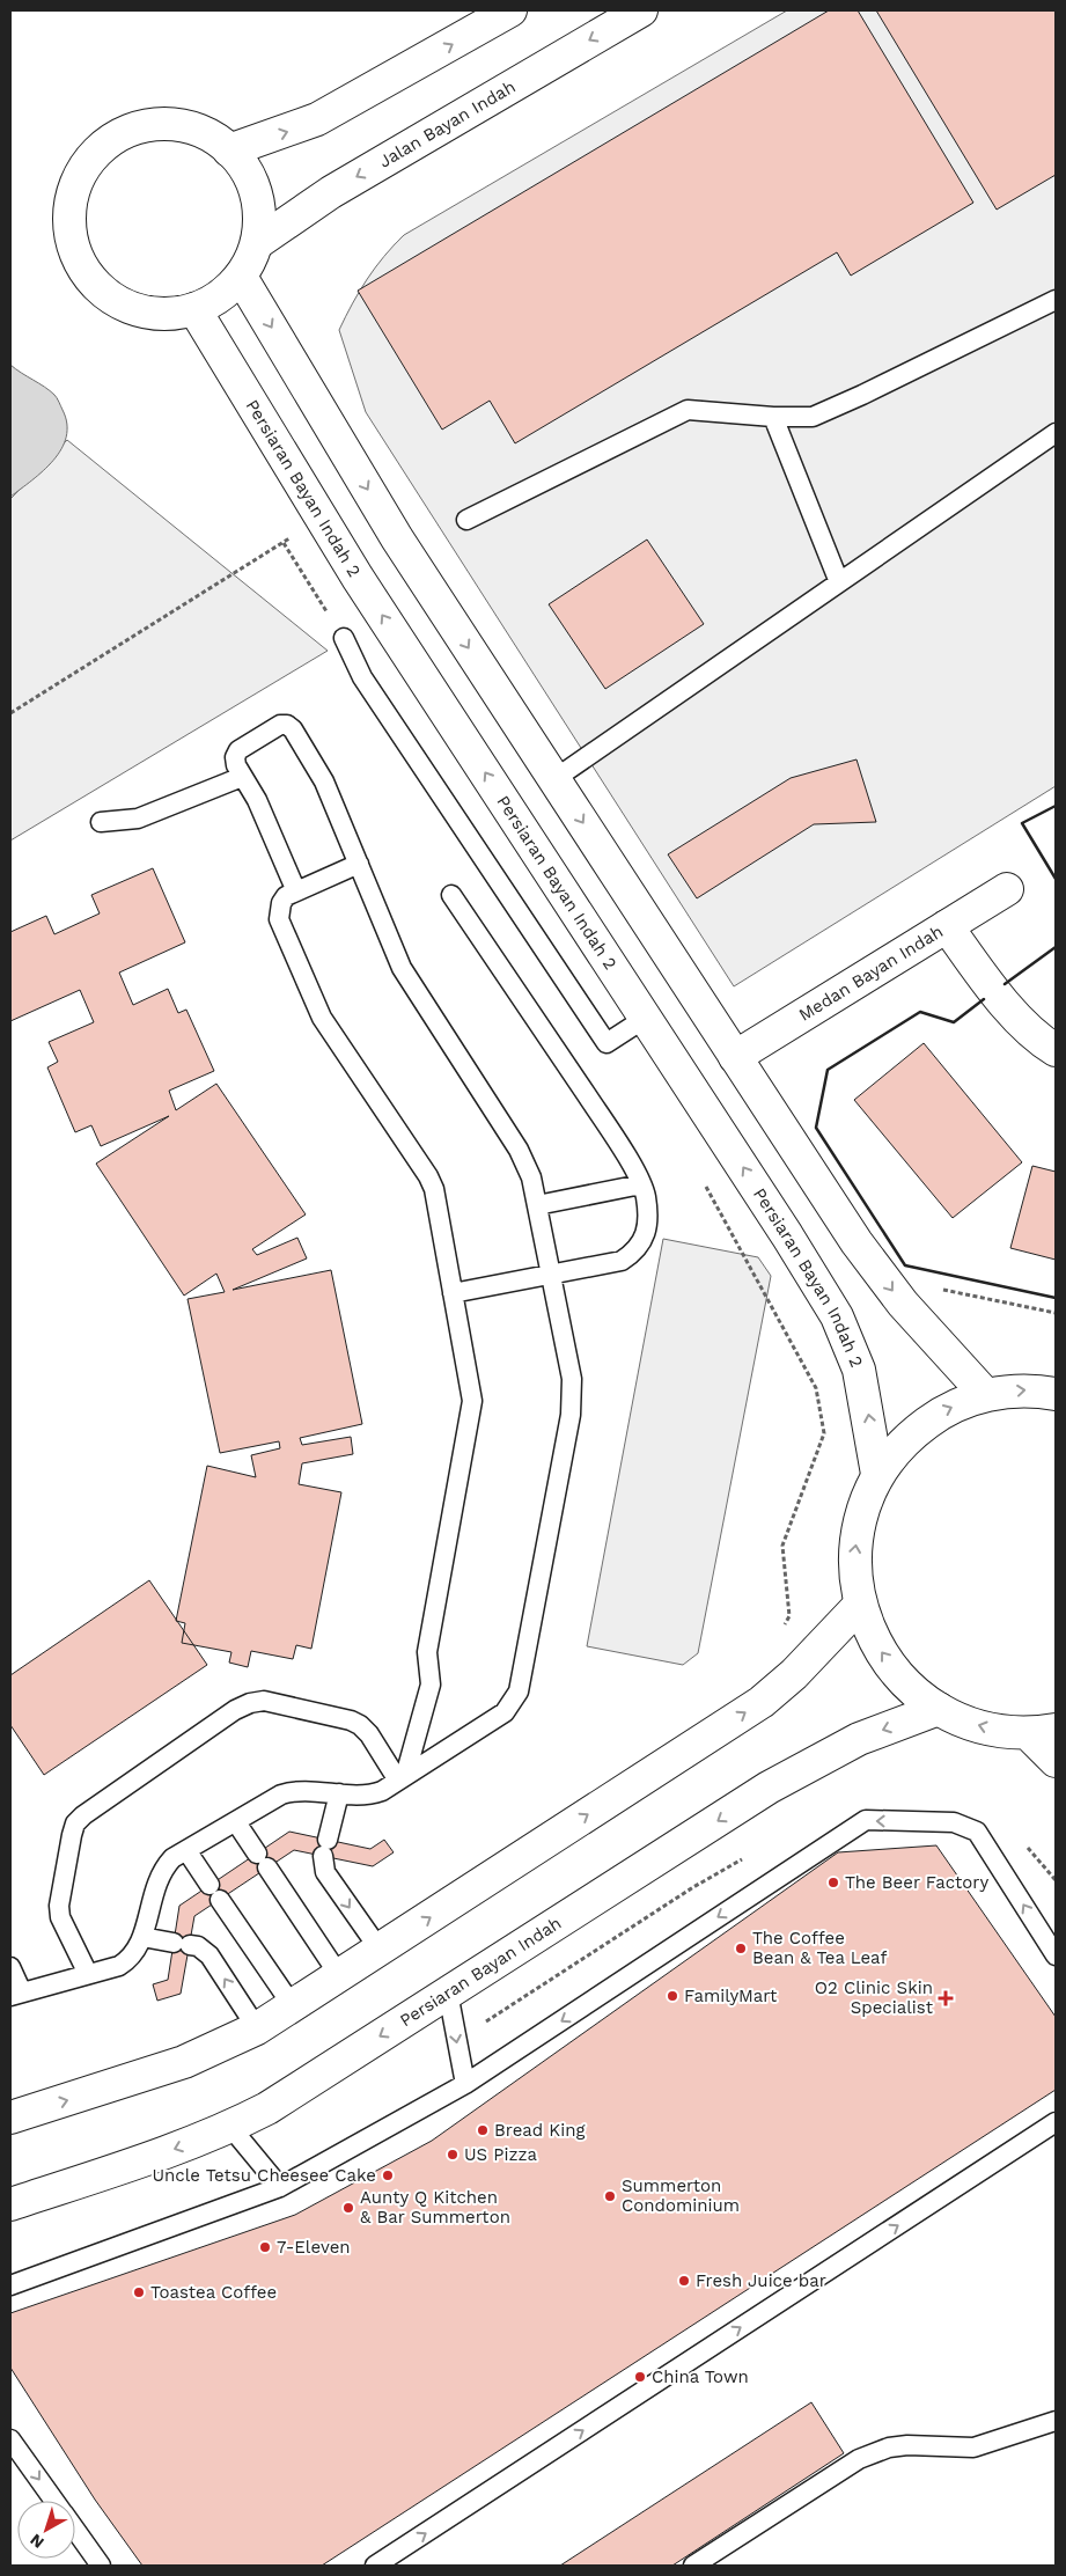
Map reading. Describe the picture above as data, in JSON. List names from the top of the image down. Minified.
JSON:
{"streets":{"street":["Jalan Bayan Indah","Persiaran Bayan Indah 2","Medan Bayan Indah","Persiaran Bayan Indah"]},"crossings":[["Jalan Bayan Indah","Persiaran Bayan Indah 2"]],"places":{"other":["The Beer Factory","The Coffee Bean & Tea Leaf","FamilyMart","Bread King","US Pizza","Uncle Tetsu Cheesee Cake","Summerton Condominium","Aunty Q Kitchen & Bar Summerton","7-Eleven","Fresh Juice bar","Toastea Coffee","China Town"],"health":["O2 Clinic Skin Specialist"]},"north":"bottom left"}
